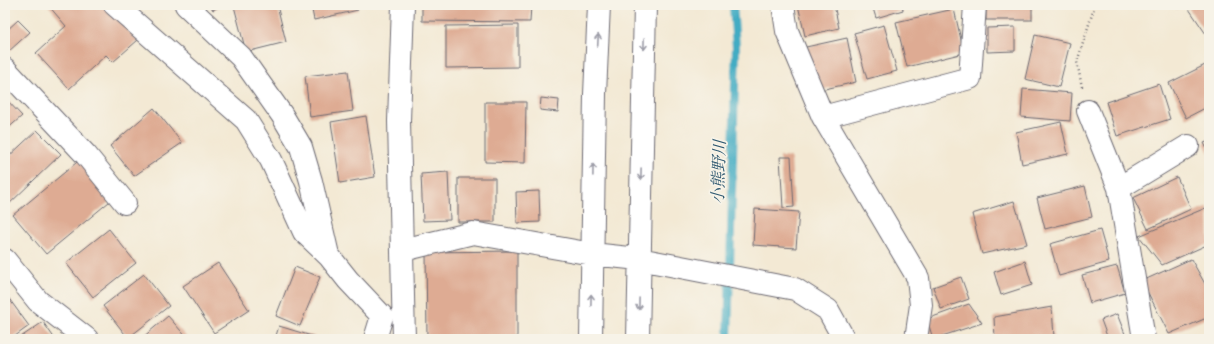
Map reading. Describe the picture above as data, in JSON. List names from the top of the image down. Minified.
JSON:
{"water":["小熊野川"]}
